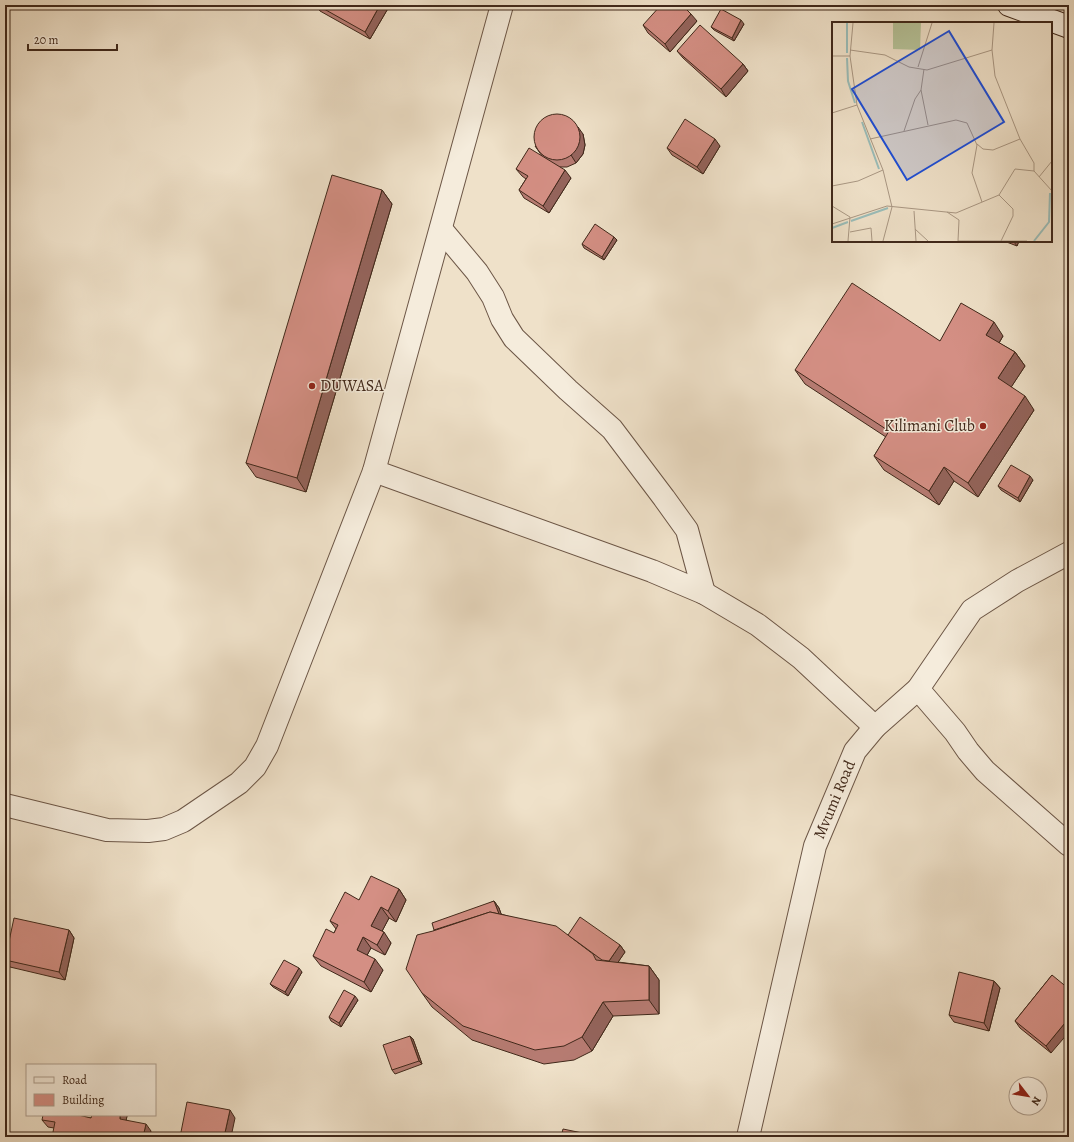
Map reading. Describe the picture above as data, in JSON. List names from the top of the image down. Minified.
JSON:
{"streets":{"street":["Mvumi Road"]},"places":["DUWASA","Kilimani Club"],"legend":["Road","Building"],"scale_bar":"20 m","north":"bottom right"}
